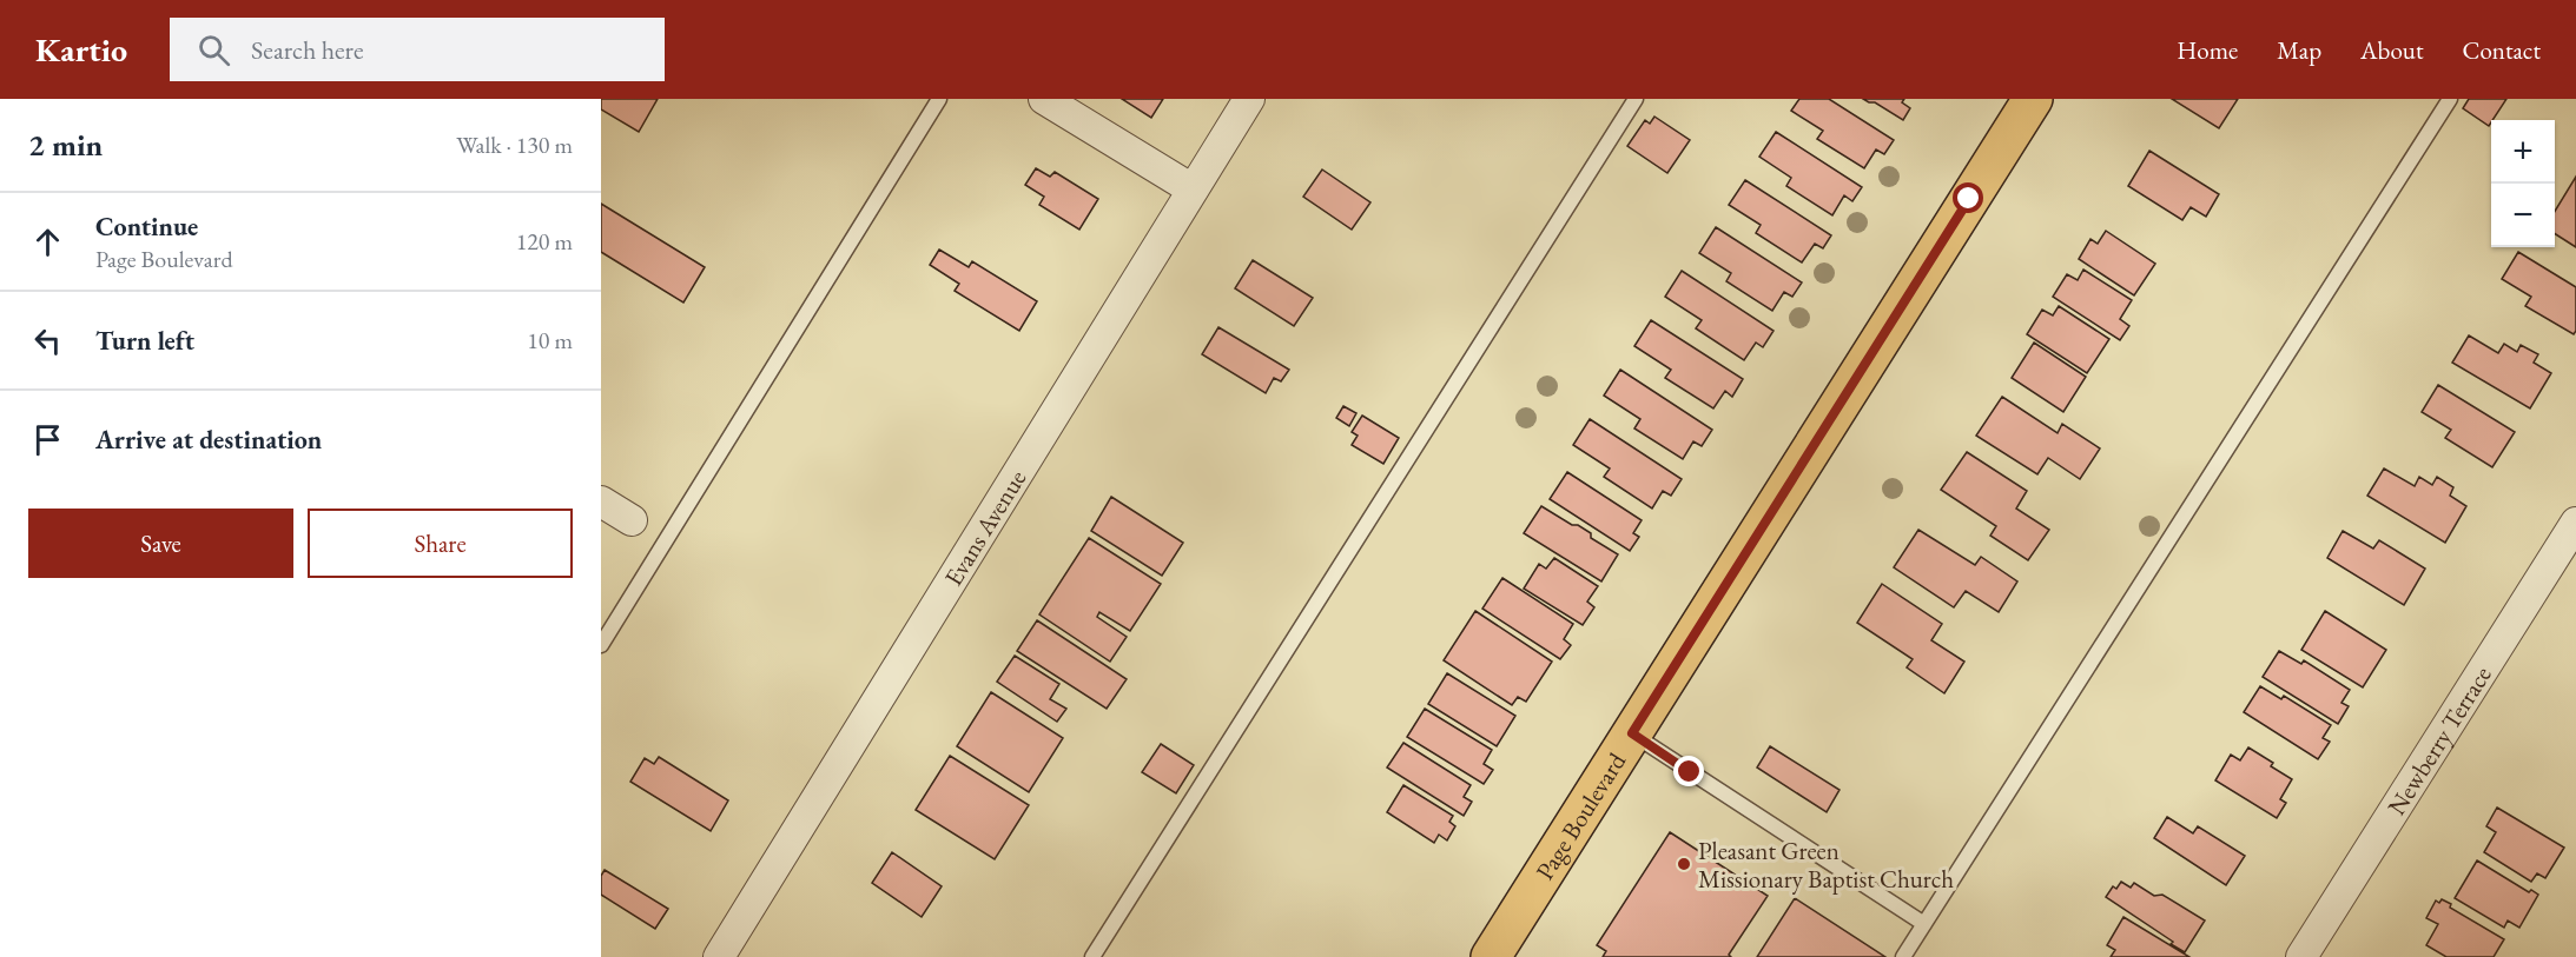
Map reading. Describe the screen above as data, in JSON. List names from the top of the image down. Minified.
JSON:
{"streets":{"main road":["Page Boulevard"],"street":["Evans Avenue","Newberry Terrace"]},"places":["Pleasant Green Missionary Baptist Church"],"page":{"header":"Kartio","search":"Search here","nav":["Home","Map","About","Contact"],"heading":["2 min","Walk · 130 m"],"map_buttons":["+","−"],"list":[["Continue","Page Boulevard","120 m"],["Turn left","10 m"],"Arrive at destination"],"buttons":["Save","Share"]}}
